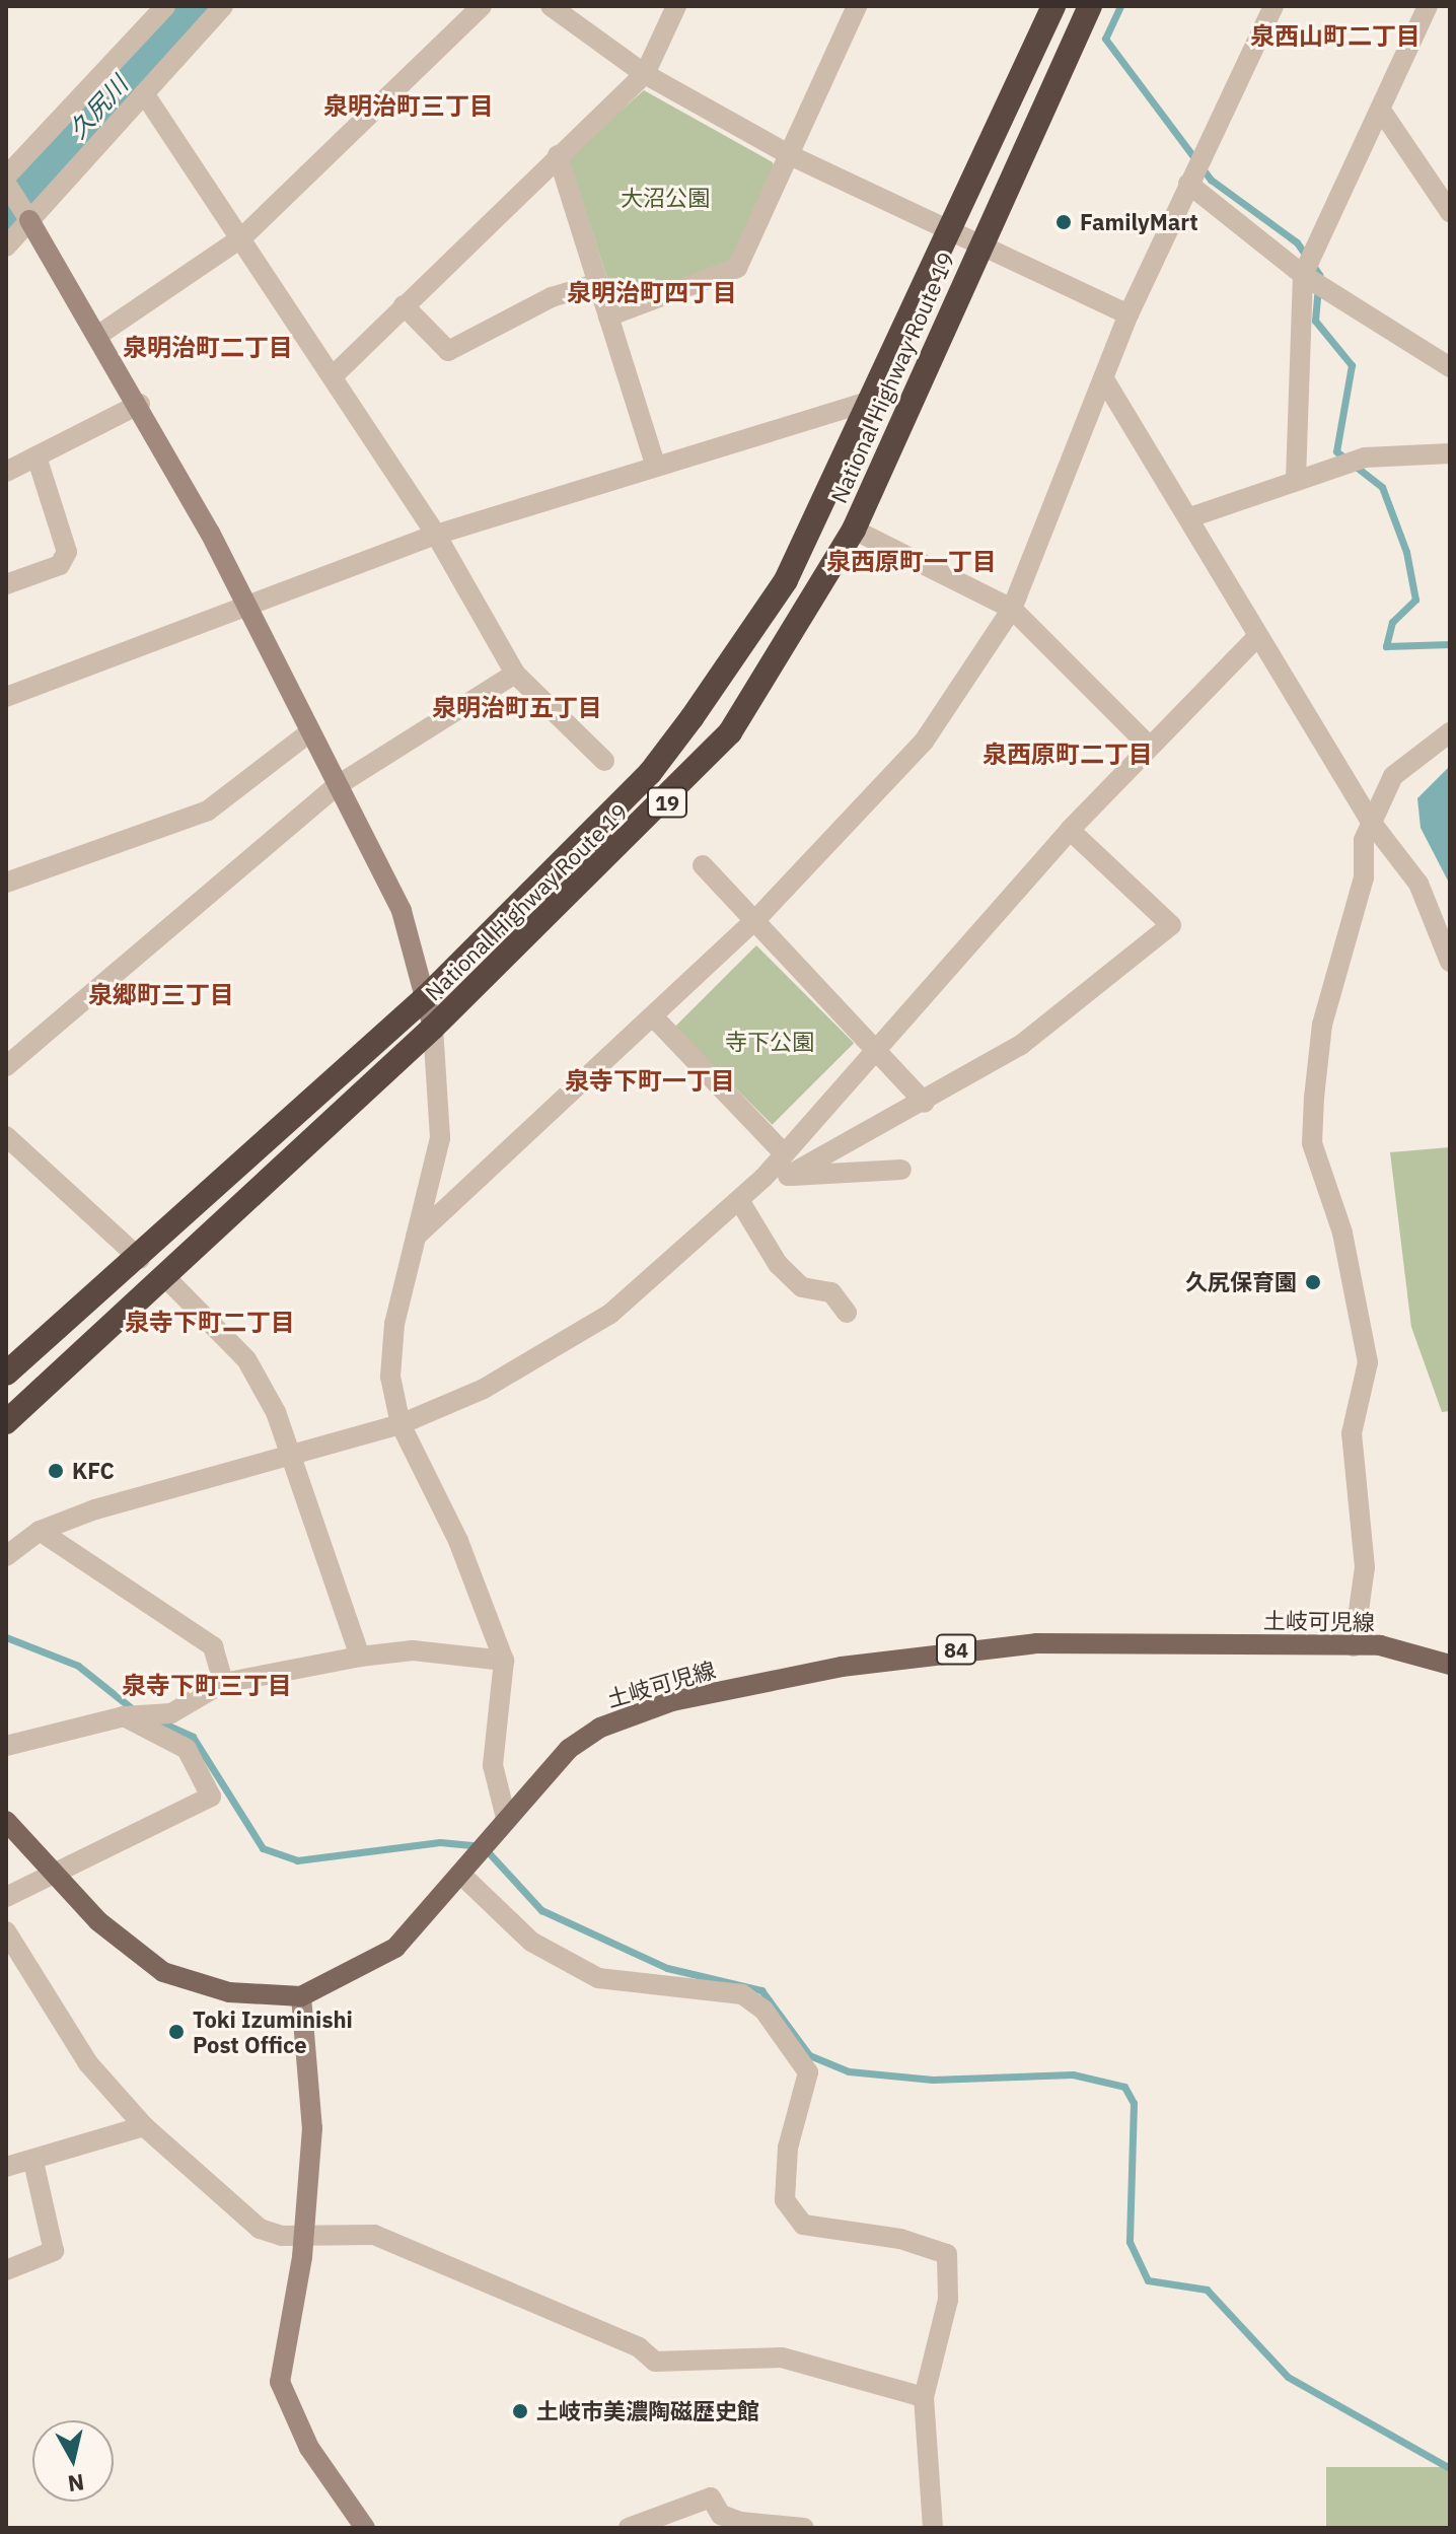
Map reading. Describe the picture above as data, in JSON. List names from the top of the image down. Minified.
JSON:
{"streets":{"highway":["National Highway Route 19","19"],"main road":["土岐可児線","84"]},"districts":["泉西山町二丁目","泉明治町三丁目","泉明治町四丁目","泉明治町二丁目","泉西原町一丁目","泉明治町五丁目","泉西原町二丁目","泉郷町三丁目","泉寺下町一丁目","泉寺下町二丁目","泉寺下町三丁目"],"water":["久尻川"],"parks":["大沼公園","寺下公園"],"places":["FamilyMart","久尻保育園","KFC","Toki Izuminishi Post Office","土岐市美濃陶磁歴史館"],"north":"bottom"}
